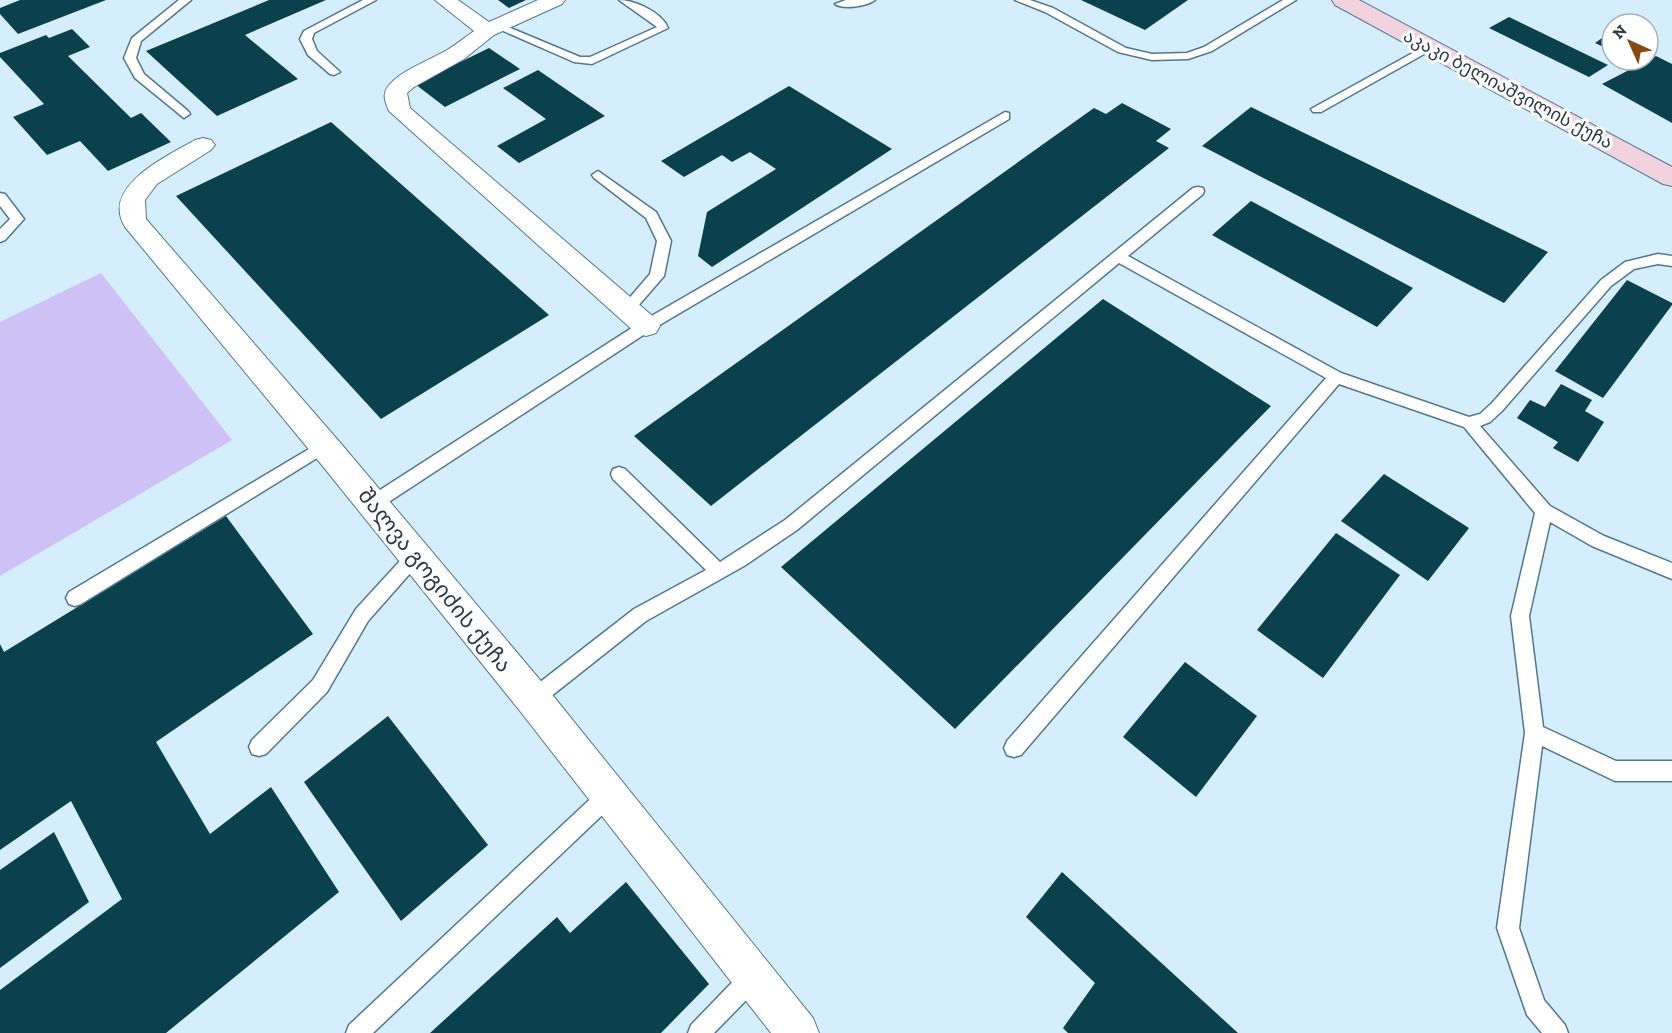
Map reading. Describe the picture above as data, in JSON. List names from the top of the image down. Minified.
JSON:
{"streets":{"main road":["აკაკი ბელიაშვილის ქუჩა"],"street":["შალვა გოგიძის ქუჩა"]},"north":"top left"}
